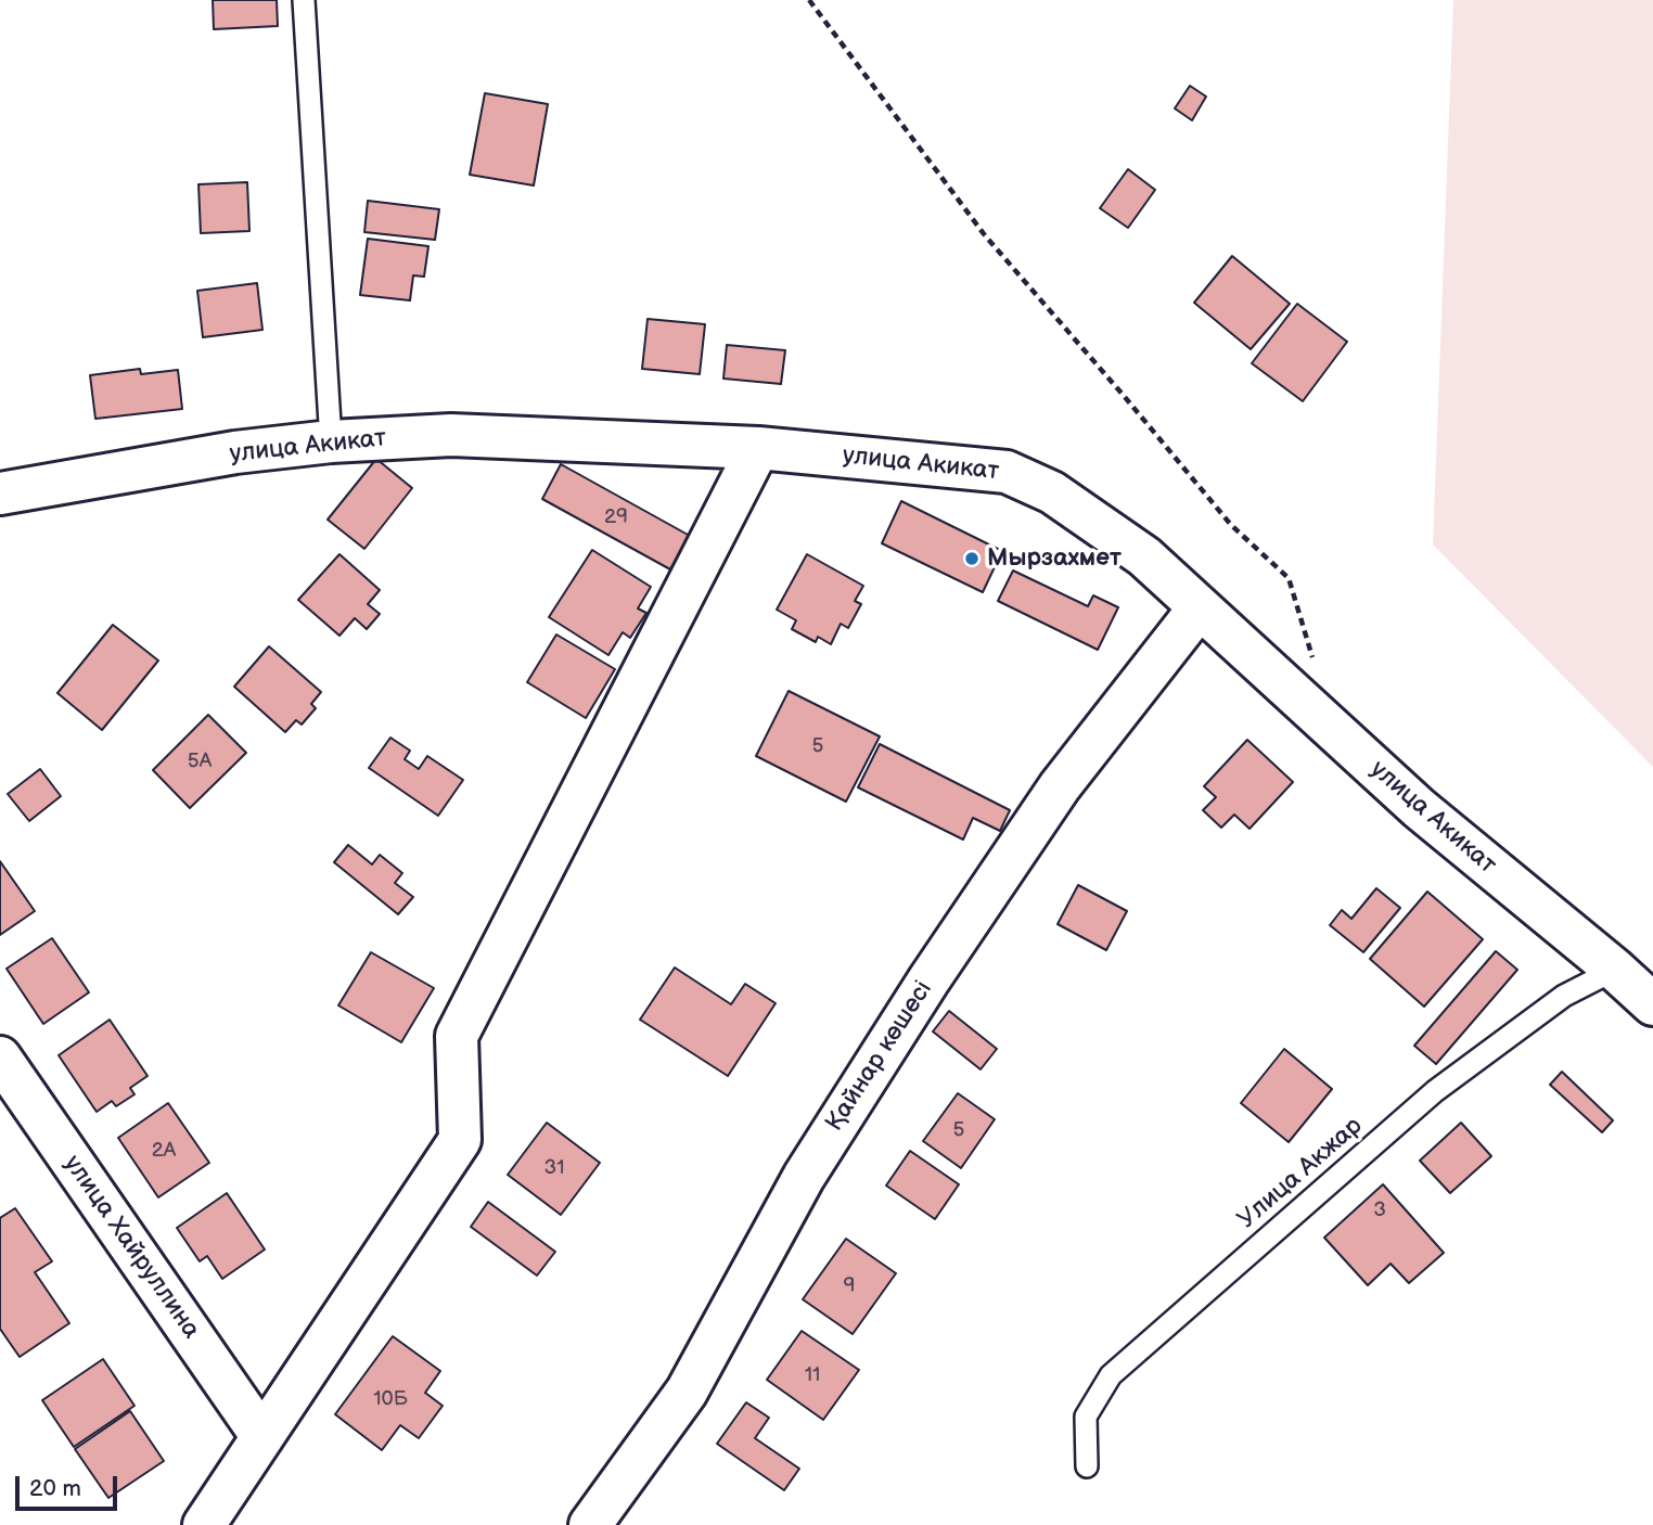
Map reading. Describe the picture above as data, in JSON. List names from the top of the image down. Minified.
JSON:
{"streets":{"street":["улица Акикат","Қайнар көшесі","улица Хайруллина"],"lane":["Улица Акжар"]},"crossings":[["улица Акикат","Қайнар көшесі"],["улица Акикат","Улица Акжар"]],"places":["Мырзахмет"],"house_numbers":["29","5","5А","5","2А","31","3","9","11","10Б"],"scale_bar":"20 m"}
